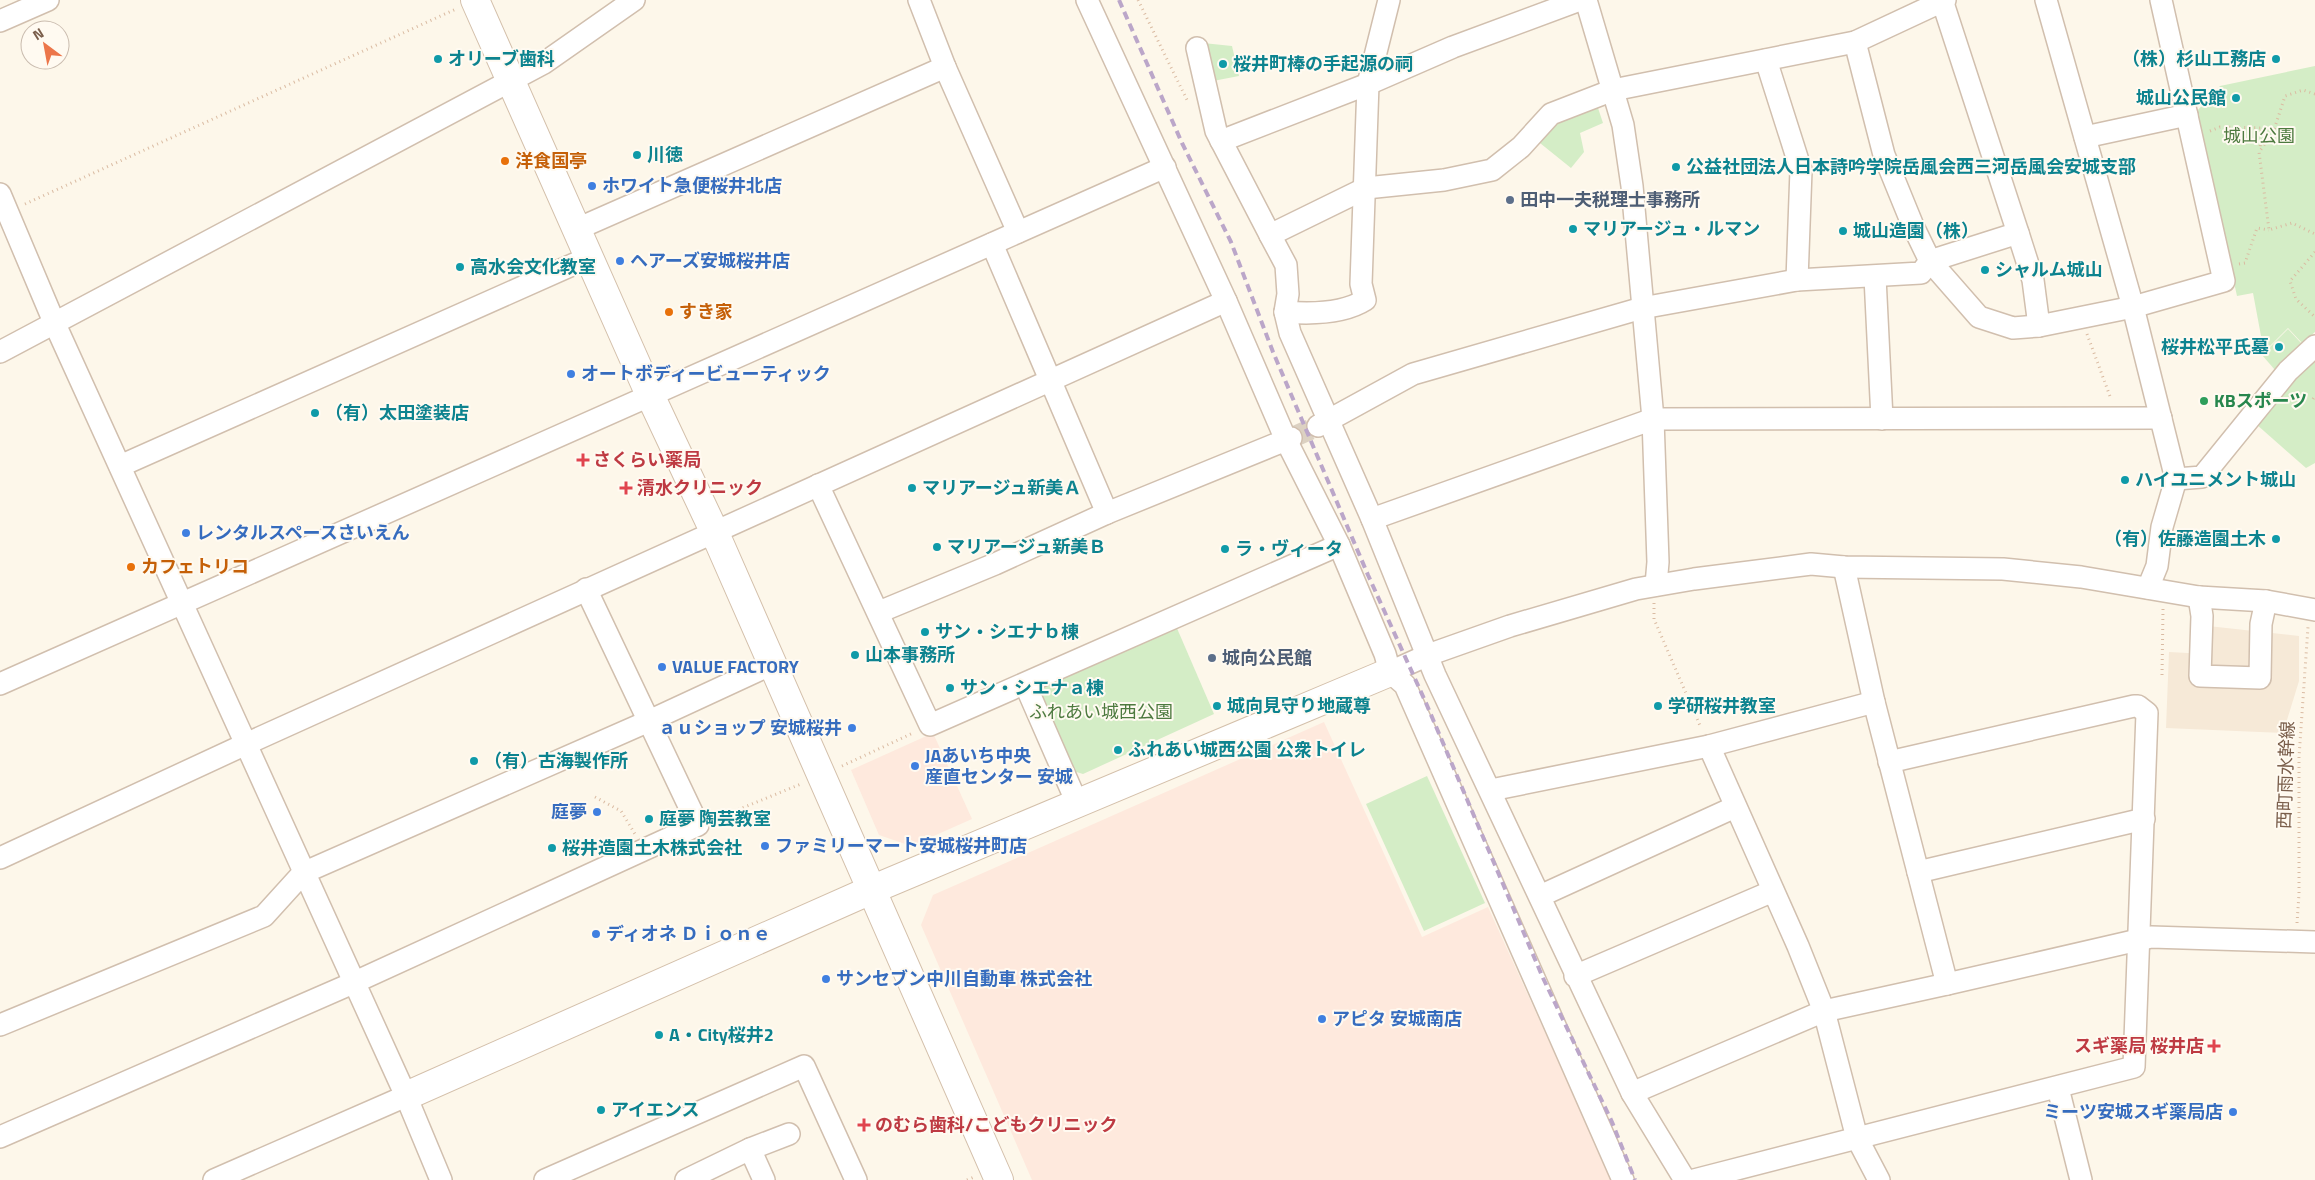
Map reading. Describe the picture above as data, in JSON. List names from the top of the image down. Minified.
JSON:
{"streets":{"path":["西町雨水幹線"]},"parks":["城山公園","ふれあい城西公園"],"places":{"other":["オリーブ歯科","（株）杉山工務店","桜井町棒の手起源の祠","城山公民館","川徳","洋食国亭","公益社団法人日本詩吟学院岳風会西三河岳風会安城支部","ホワイト急便桜井北店","田中一夫税理士事務所","マリアージュ・ルマン","城山造園（株）","ヘアーズ安城桜井店","高水会文化教室","シャルム城山","すき家","桜井松平氏墓","オートボディービューティック","KBスポーツ","（有）太田塗装店","ハイユニメント城山","マリアージュ新美Ａ","レンタルスペースさいえん","（有）佐藤造園土木","マリアージュ新美Ｂ","ラ・ヴィータ","カフェトリコ","サン・シエナｂ棟","山本事務所","城向公民館","VALUE FACTORY","サン・シエナａ棟","城向見守り地蔵尊","学研桜井教室","ａｕショップ 安城桜井","ふれあい城西公園 公衆トイレ","（有）古海製作所","JAあいち中央 産直センター 安城","庭夢","庭夢 陶芸教室","ファミリーマート安城桜井町店","桜井造園土木株式会社","ディオネ Ｄｉｏｎｅ","サンセブン中川自動車 株式会社","アピタ 安城南店","A・City桜井2","アイエンス","ミーツ安城スギ薬局店"],"health":["さくらい薬局","清水クリニック","スギ薬局 桜井店","のむら歯科/こどもクリニック"]},"north":"top left"}
